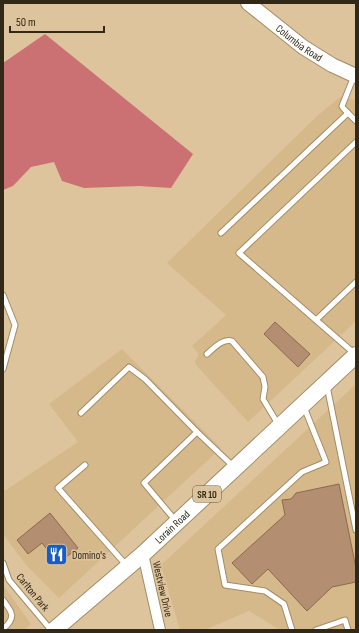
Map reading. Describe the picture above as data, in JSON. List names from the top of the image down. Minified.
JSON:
{"streets":{"main road":["Columbia Road","SR 10","Lorain Road"],"street":["Westview Drive"],"lane":["Carlton Park"]},"crossings":[["Lorain Road","Westview Drive"]],"places":{"restaurant":["Domino's"]},"scale_bar":"50 m"}
